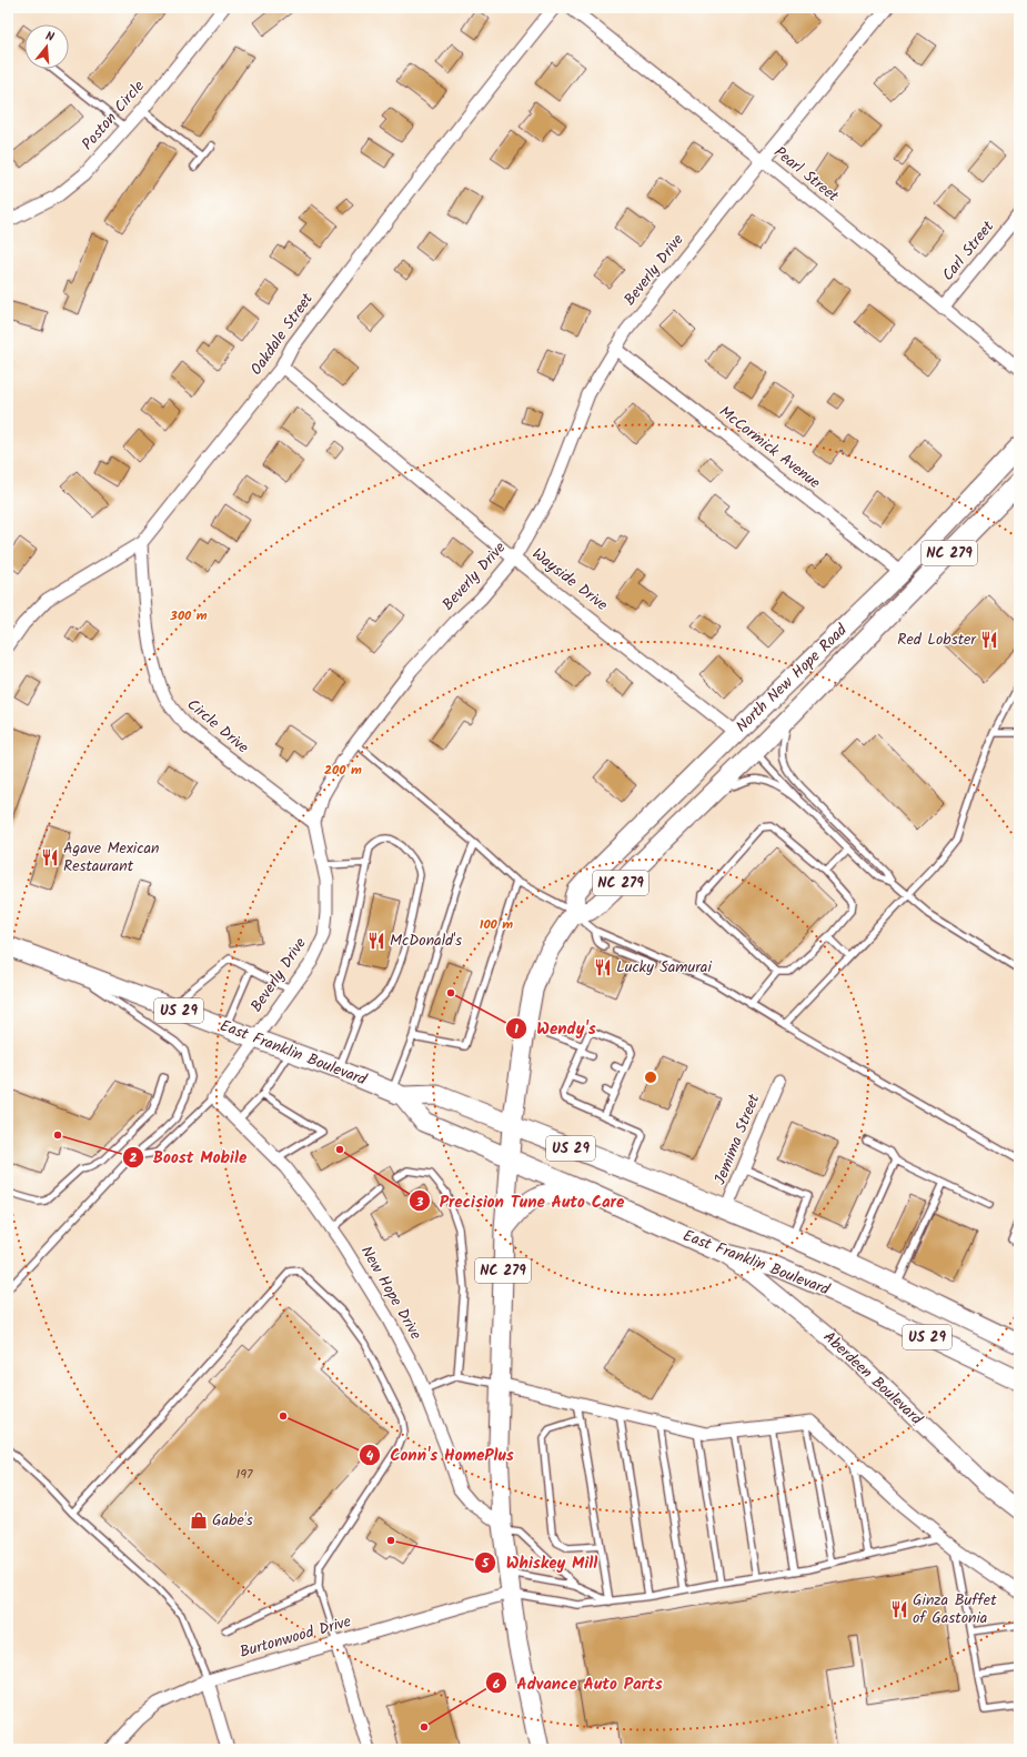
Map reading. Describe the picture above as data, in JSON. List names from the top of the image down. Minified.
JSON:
{"streets":{"main road":["NC 279","North New Hope Road","US 29","East Franklin Boulevard","Aberdeen Boulevard"],"street":["Poston Circle","Pearl Street","Carl Street","Beverly Drive","Oakdale Street","McCormick Avenue","Wayside Drive","Circle Drive","Jemima Street","New Hope Drive","Burtonwood Drive"]},"crossings":[["Pearl Street","Carl Street"],["Pearl Street","Beverly Drive"],["Beverly Drive","McCormick Avenue"],["Beverly Drive","Wayside Drive"],["Beverly Drive","Circle Drive"],["Beverly Drive","East Franklin Boulevard"],["Beverly Drive","New Hope Drive"],["Oakdale Street","Wayside Drive"],["Oakdale Street","Circle Drive"],["McCormick Avenue","North New Hope Road"],["NC 279","North New Hope Road"],["NC 279","East Franklin Boulevard"],["NC 279","New Hope Drive"],["NC 279","Burtonwood Drive"],["Wayside Drive","North New Hope Road"],["North New Hope Road","East Franklin Boulevard"],["East Franklin Boulevard","Jemima Street"],["East Franklin Boulevard","Aberdeen Boulevard"]],"places":{"restaurant":["Red Lobster","Agave Mexican Restaurant","McDonald's","Lucky Samurai","Ginza Buffet of Gastonia"],"other":["Wendy's","Boost Mobile","Precision Tune Auto Care","Conn's HomePlus","Whiskey Mill","Advance Auto Parts"],"shop":["Gabe's"]},"house_numbers":["197"],"north":"top","rings":["300 m","200 m","100 m"]}
